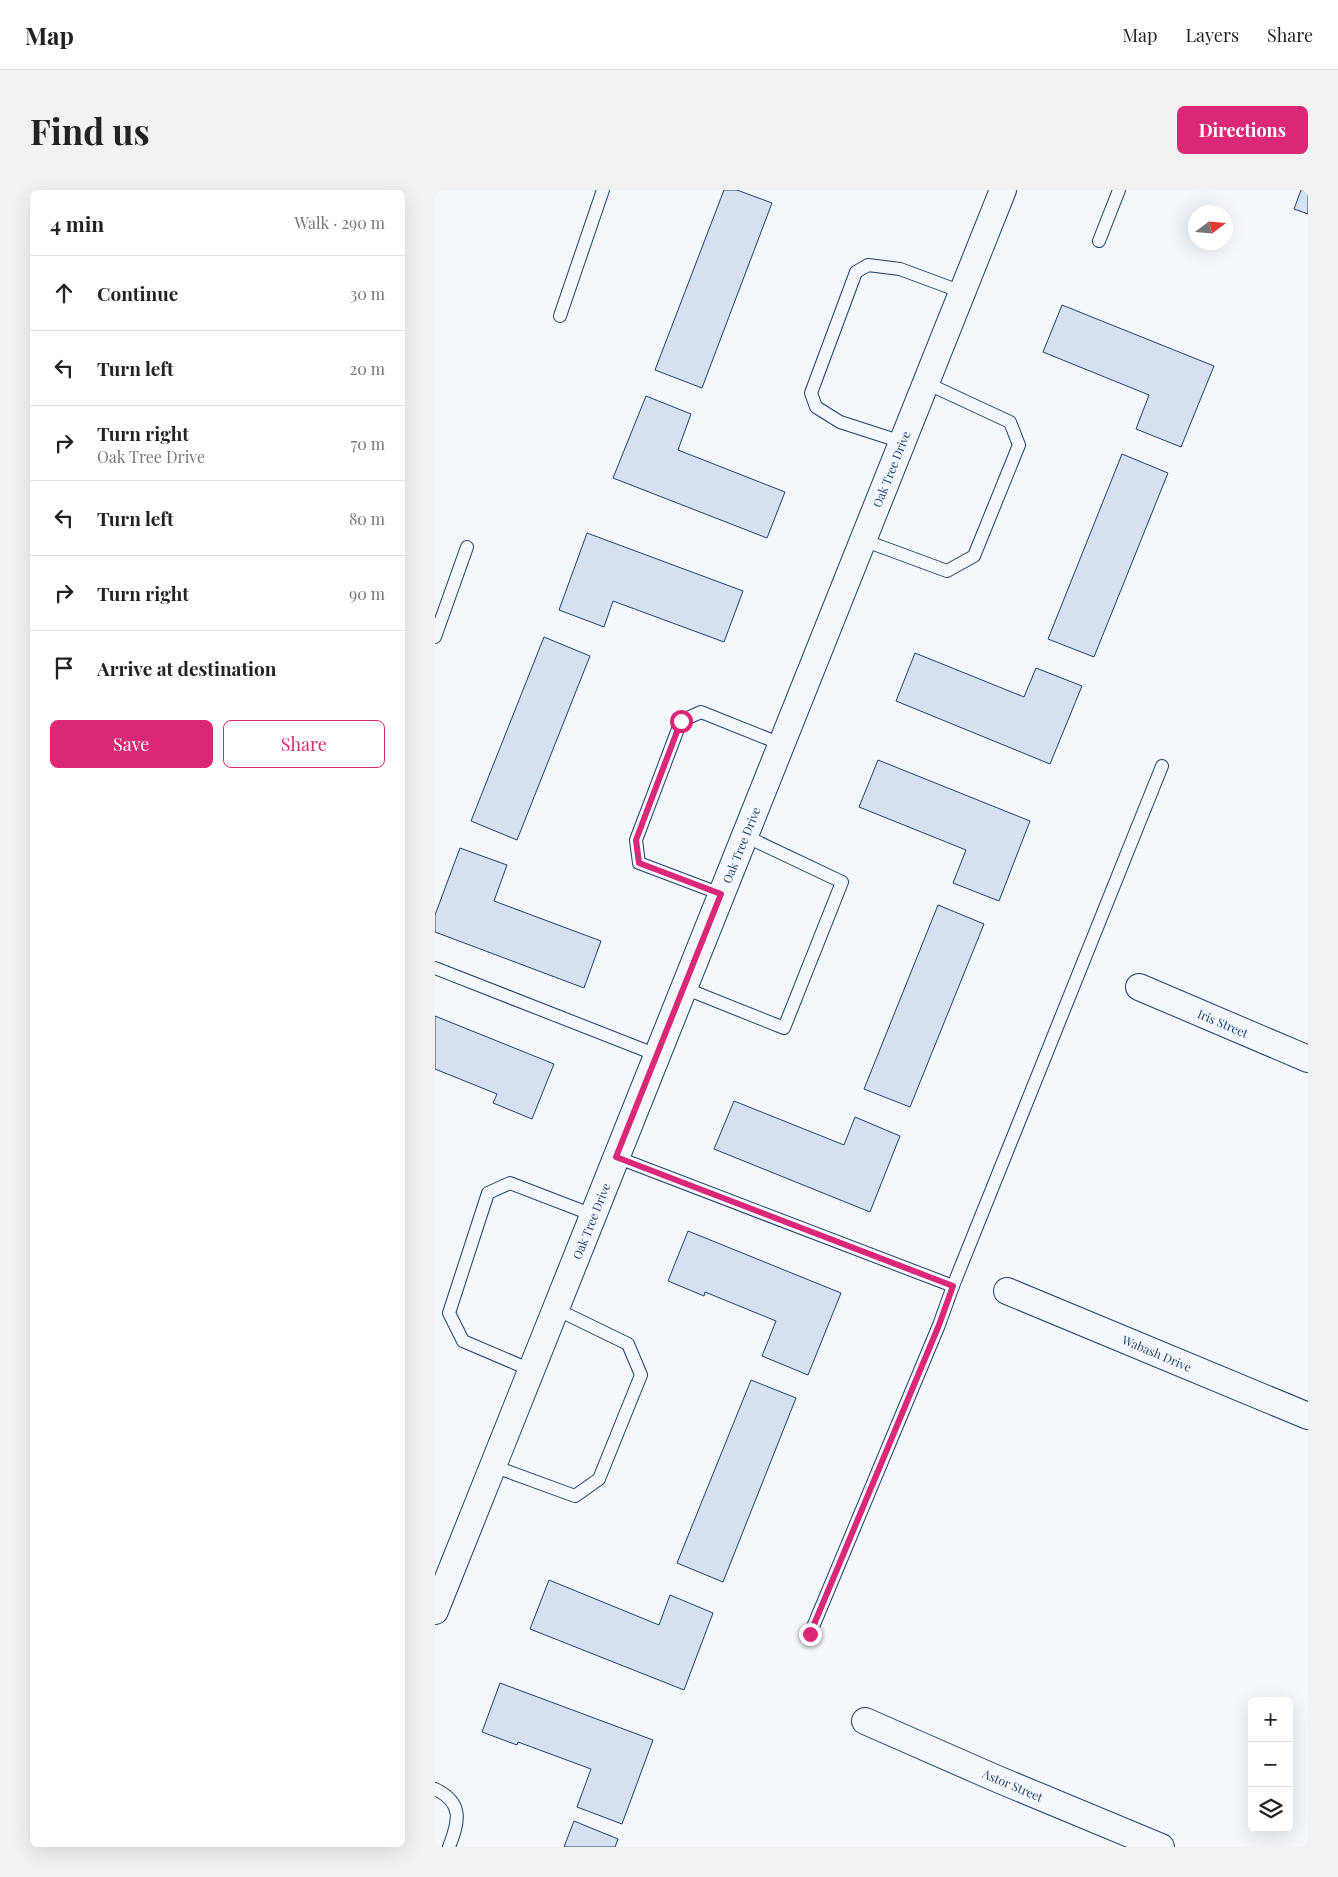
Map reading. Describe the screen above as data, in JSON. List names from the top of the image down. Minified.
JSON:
{"streets":{"street":["Oak Tree Drive","Iris Street","Wabash Drive","Astor Street"]},"north":"right","page":{"header":"Map","nav":["Map","Layers","Share"],"buttons":["Directions",["Save","Share"]],"title":"Find us","heading":["4 min","Walk · 290 m"],"list":[["Continue","30 m"],["Turn left","20 m"],["Turn right","Oak Tree Drive","70 m"],["Turn left","80 m"],["Turn right","90 m"],"Arrive at destination"],"map_buttons":["+","−"]}}
